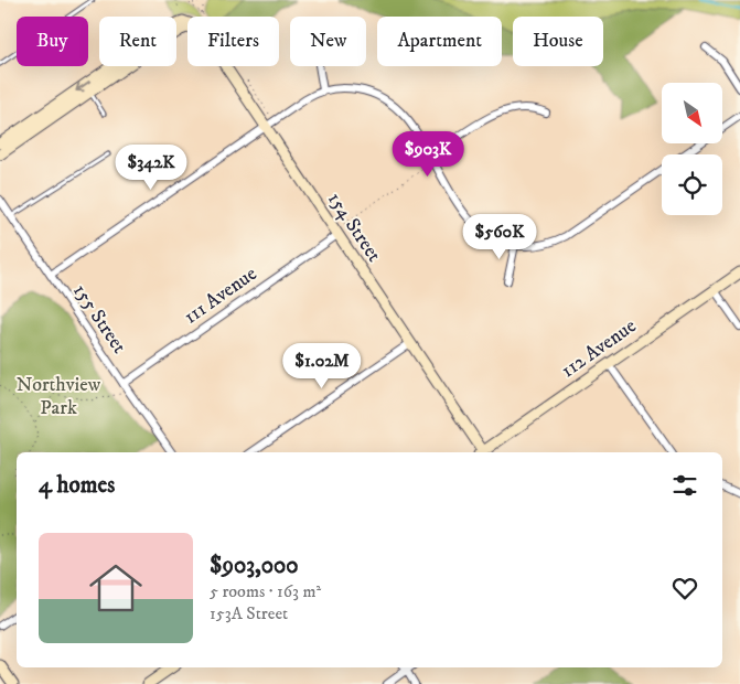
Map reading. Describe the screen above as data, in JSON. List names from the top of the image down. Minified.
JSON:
{"streets":{"street":["154 Street","111 Avenue","155 Street","112 Avenue"]},"crossings":[["154 Street","111 Avenue"],["111 Avenue","155 Street"]],"parks":["Northview Park"],"north":"bottom right","page":{"chip":["Buy","Rent","Filters","New","Apartment","House"],"price":["$903K","$342K","$560K","$1.02M"],"heading":"4 homes","list":[{"name":"$903,000","note":"5 rooms · 163 m² · 153A Street"}]}}
